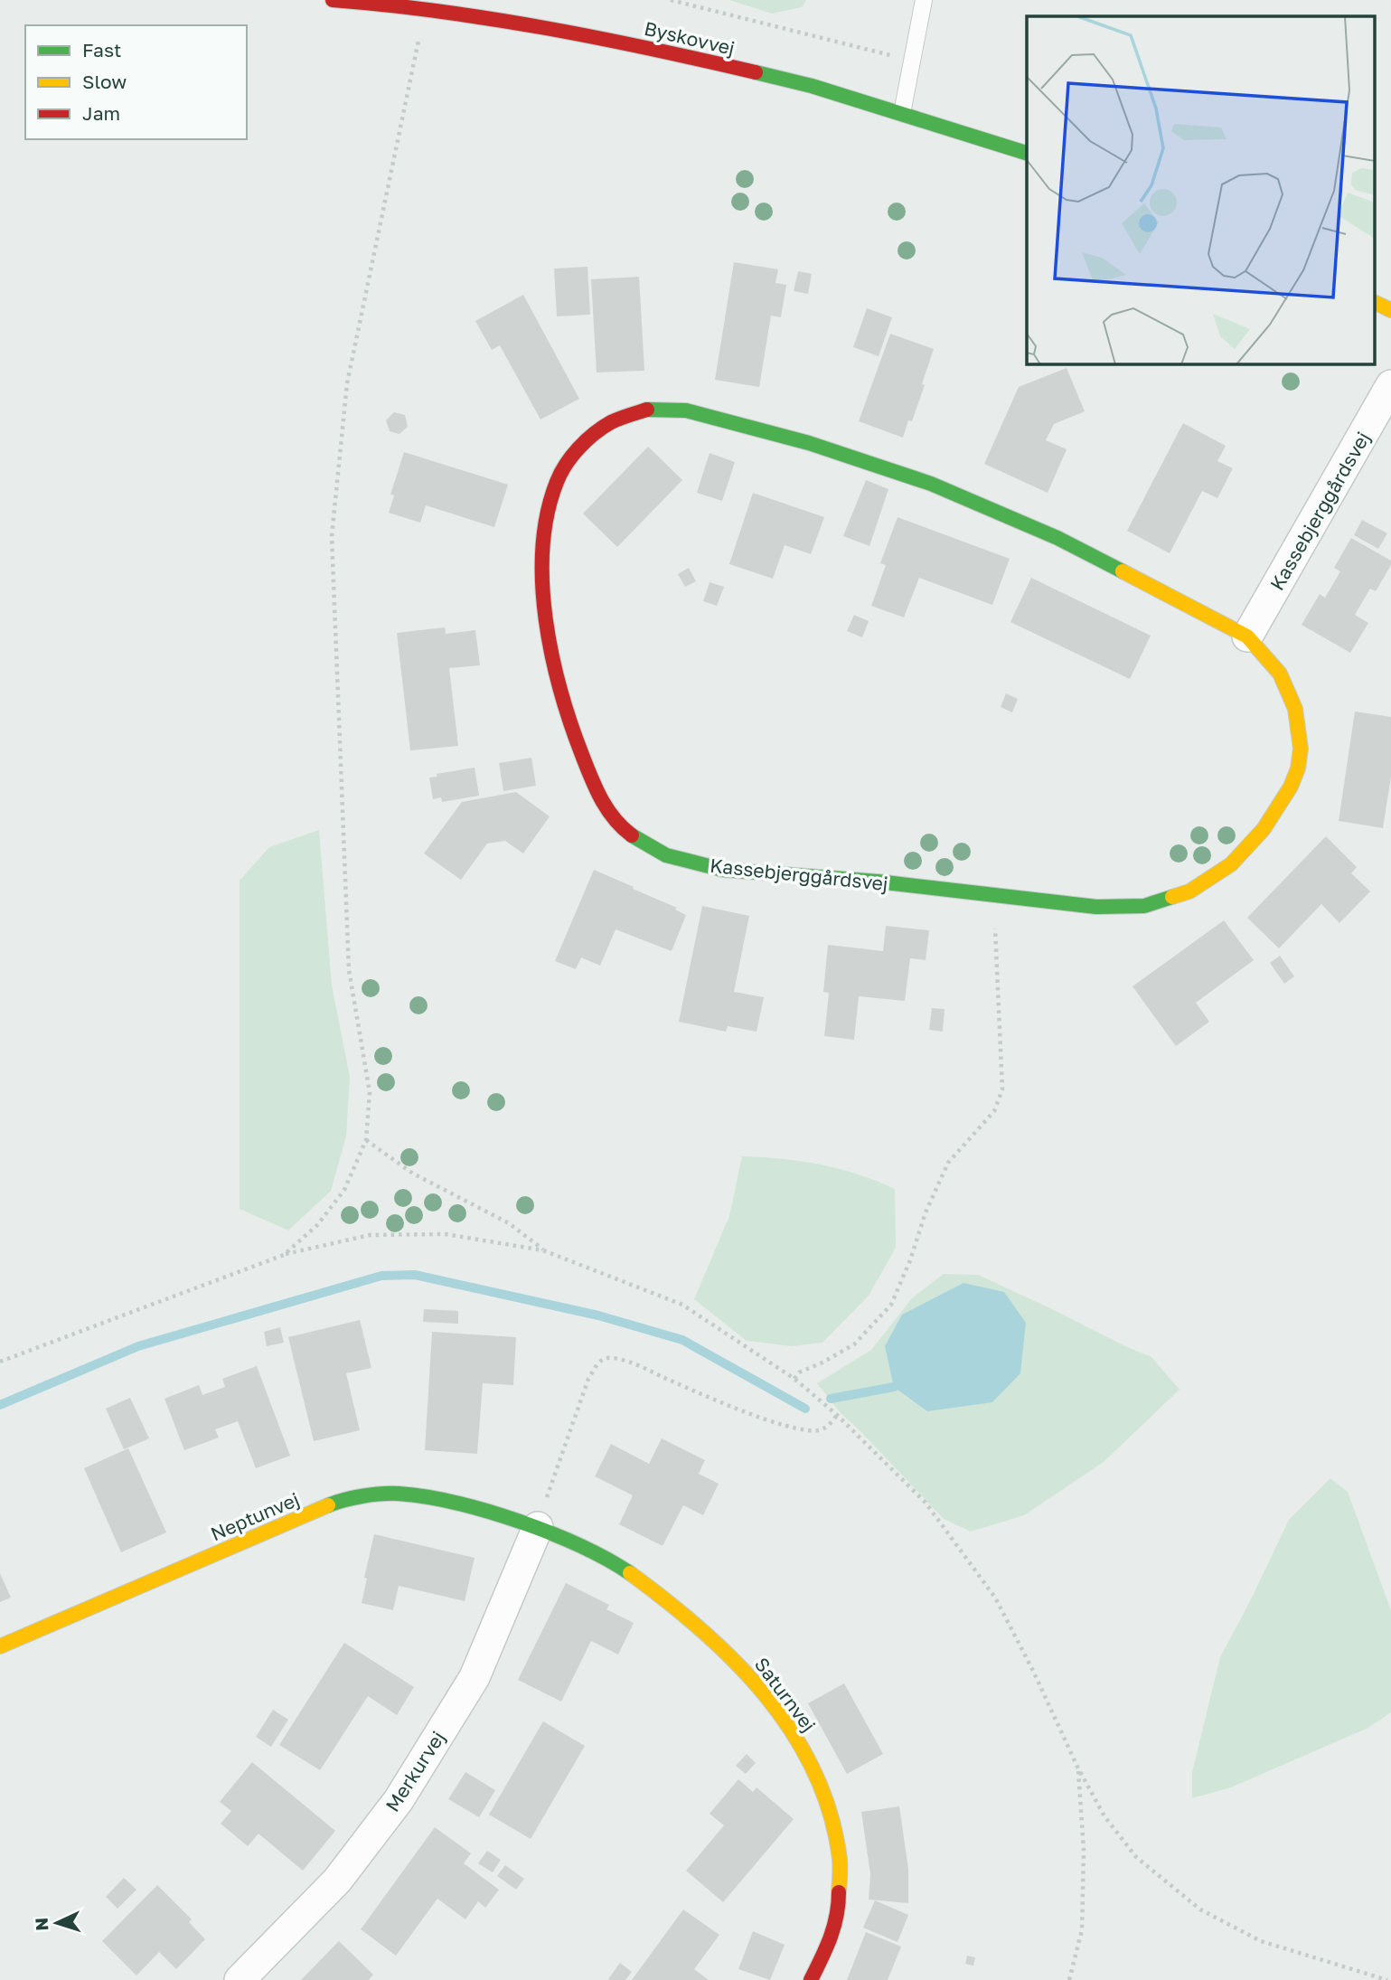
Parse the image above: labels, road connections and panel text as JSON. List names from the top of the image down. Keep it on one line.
{"streets":{"street":["Byskovvej","Kassebjerggårdsvej","Neptunvej","Saturnvej","Merkurvej"]},"crossings":[["Neptunvej","Saturnvej"],["Neptunvej","Merkurvej"],["Saturnvej","Merkurvej"]],"legend":["Fast","Slow","Jam"],"north":"left"}
